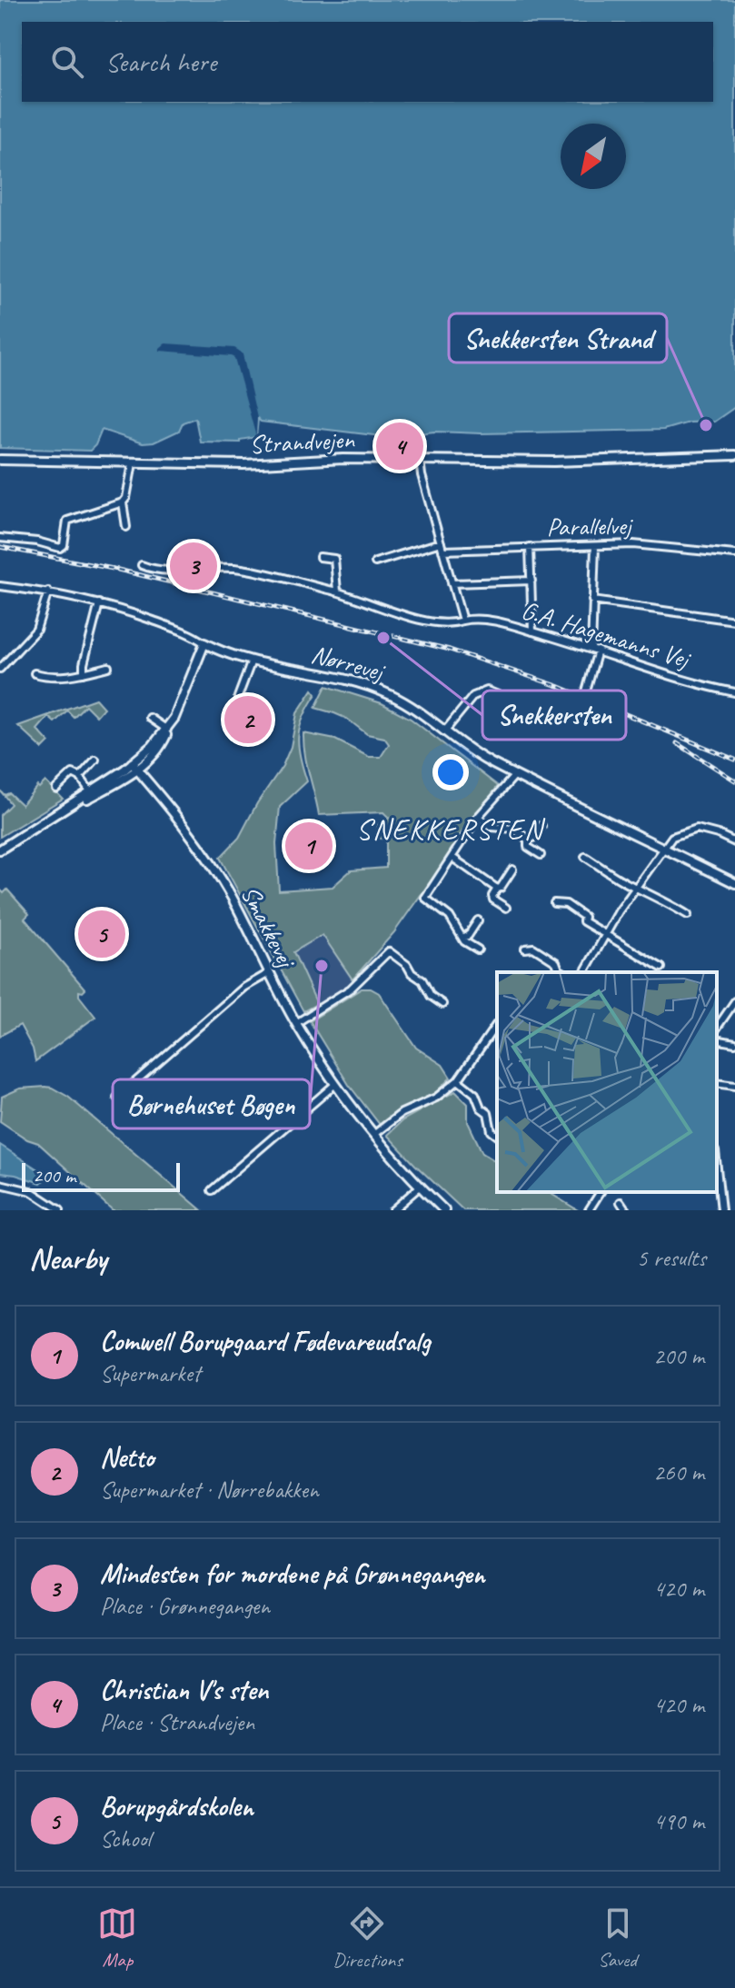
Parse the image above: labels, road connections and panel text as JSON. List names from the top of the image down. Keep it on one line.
{"streets":{"main road":["Strandvejen","Nørrevej","Smakkevej"],"street":["Parallelvej","G.A. Hagemanns Vej"]},"districts":["SNEKKERSTEN"],"places":["Snekkersten Strand","Snekkersten","Børnehuset Bøgen"],"scale_bar":"200 m","north":"bottom left","page":{"search":"Search here","pins":["4","3","2","1","5"],"scale":"200 m","heading":["Nearby","5 results"],"list":[{"mark":"1","name":"Comwell Borupgaard Fødevareudsalg","note":"Supermarket","value":"200 m"},{"mark":"2","name":"Netto","note":"Supermarket · Nørrebakken","value":"260 m"},{"mark":"3","name":"Mindesten for mordene på Grønnegangen","note":"Place · Grønnegangen","value":"420 m"},{"mark":"4","name":"Christian V's sten","note":"Place · Strandvejen","value":"420 m"},{"mark":"5","name":"Borupgårdskolen","note":"School","value":"490 m"}],"nav":["Map","Directions","Saved"]}}
